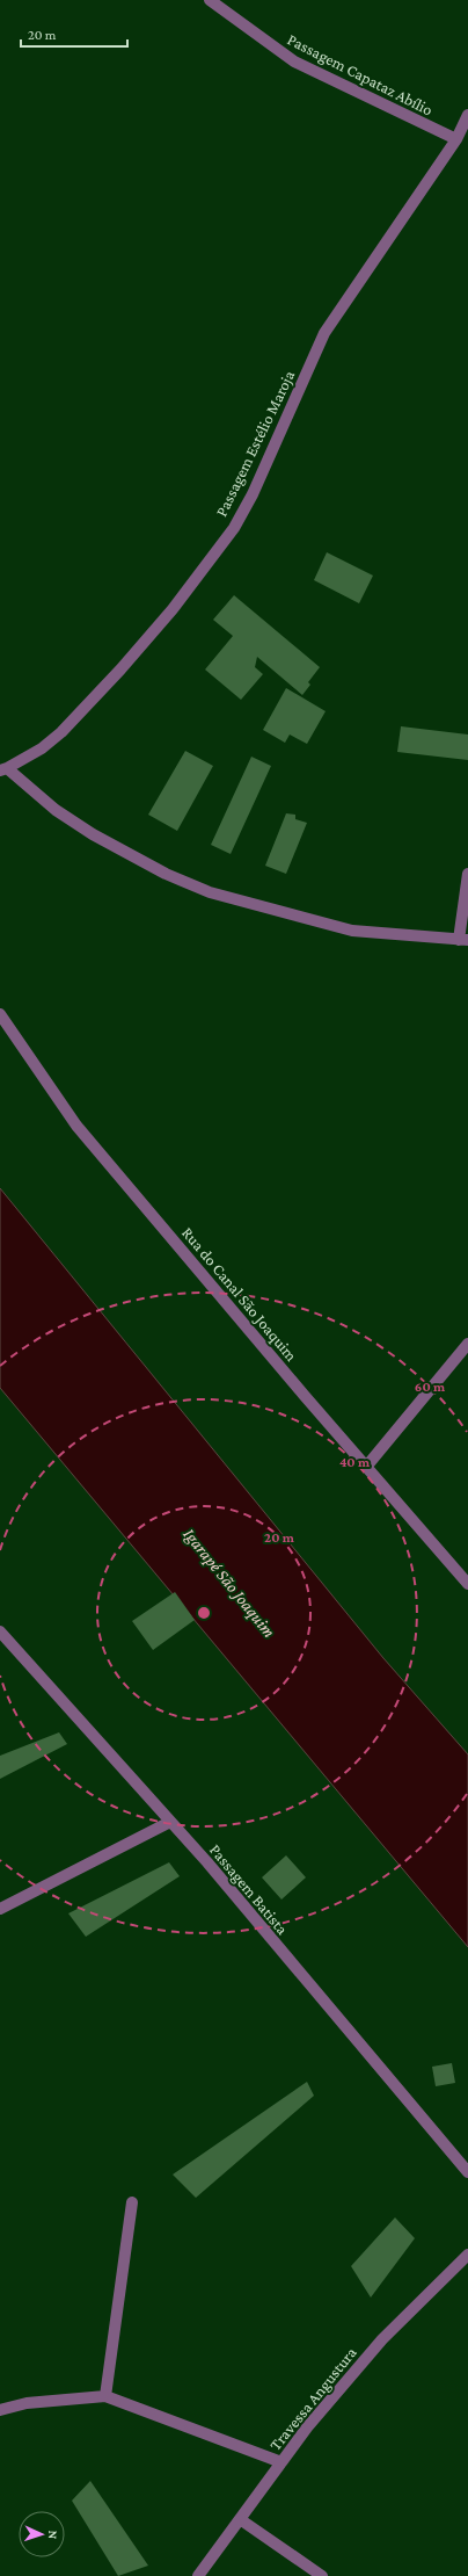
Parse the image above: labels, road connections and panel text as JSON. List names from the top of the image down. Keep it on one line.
{"streets":{"street":["Passagem Capataz Abílio","Passagem Estélio Maroja","Rua do Canal São Joaquim","Passagem Batista","Travessa Angustura"]},"crossings":[["Passagem Capataz Abílio","Passagem Estélio Maroja"]],"water":["Igarapé São Joaquim"],"scale_bar":"20 m","north":"right","rings":["60 m","40 m","20 m"]}
